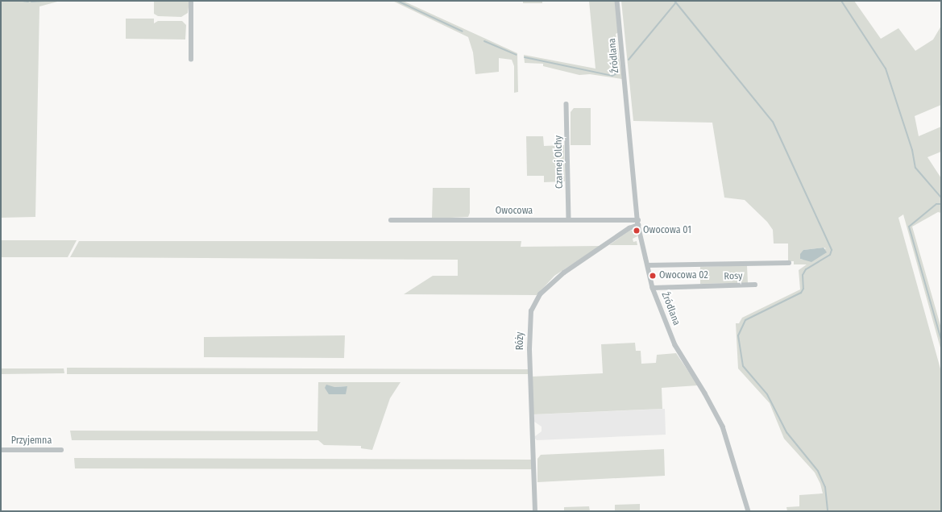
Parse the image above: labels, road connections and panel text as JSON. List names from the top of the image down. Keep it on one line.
{"streets":{"street":["Źródlana","Czarnej Olchy","Owocowa","Rosy","Róży","Przyjemna"]},"crossings":[["Źródlana","Owocowa"],["Źródlana","Rosy"],["Źródlana","Róży"],["Czarnej Olchy","Owocowa"],["Owocowa","Róży"]],"places":["Owocowa 01","Owocowa 02"]}
